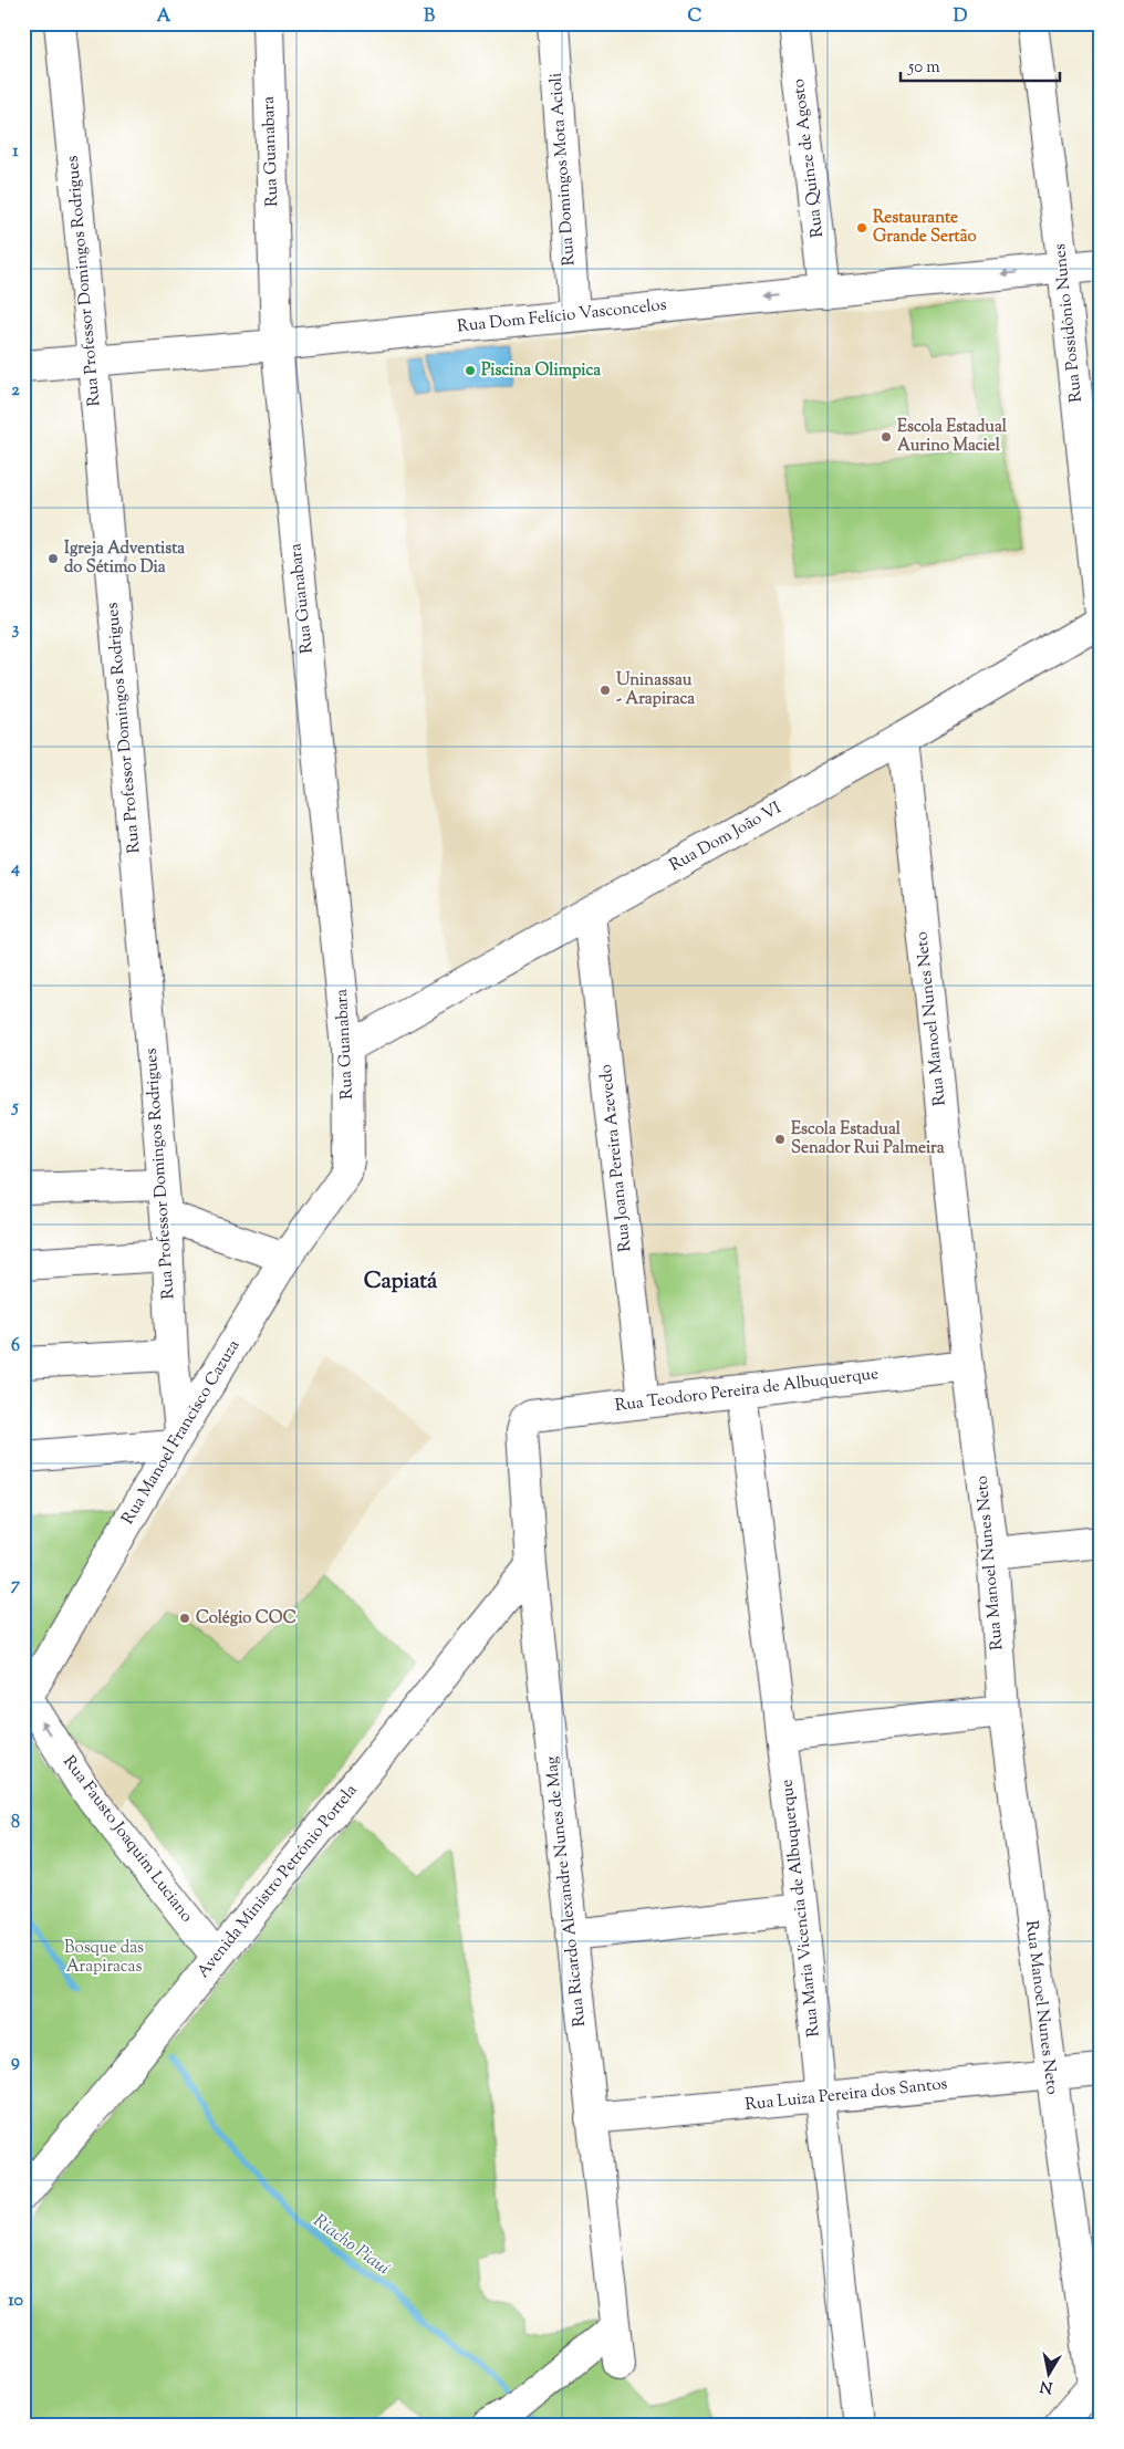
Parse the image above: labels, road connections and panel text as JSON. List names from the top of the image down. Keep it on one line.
{"streets":{"street":["Rua Guanabara","Rua Quinze de Agosto","Rua Domingos Mota Acioli","Rua Professor Domingos Rodrigues","Rua Dom Felício Vasconcelos","Rua Possidônio Nunes","Rua Dom João VI","Rua Manoel Nunes Neto","Rua Joana Pereira Azevedo","Rua Teodoro Pereira de Albuquerque","Rua Manoel Francisco Cazuza","Rua Fausto Joaquim Luciano","Avenida Ministro Petrônio Portela","Rua Ricardo Alexandre Nunes de Mag","Rua Maria Vicencia de Albuquerque","Rua Luiza Pereira dos Santos"]},"crossings":[["Rua Guanabara","Rua Dom Felício Vasconcelos"],["Rua Guanabara","Rua Dom João VI"],["Rua Guanabara","Rua Manoel Francisco Cazuza"],["Rua Quinze de Agosto","Rua Dom Felício Vasconcelos"],["Rua Domingos Mota Acioli","Rua Dom Felício Vasconcelos"],["Rua Professor Domingos Rodrigues","Rua Dom Felício Vasconcelos"],["Rua Professor Domingos Rodrigues","Rua Manoel Francisco Cazuza"],["Rua Dom Felício Vasconcelos","Rua Possidônio Nunes"],["Rua Possidônio Nunes","Rua Dom João VI"],["Rua Dom João VI","Rua Manoel Nunes Neto"],["Rua Dom João VI","Rua Joana Pereira Azevedo"],["Rua Manoel Nunes Neto","Rua Teodoro Pereira de Albuquerque"],["Rua Manoel Nunes Neto","Rua Luiza Pereira dos Santos"],["Rua Joana Pereira Azevedo","Rua Teodoro Pereira de Albuquerque"],["Rua Teodoro Pereira de Albuquerque","Rua Ricardo Alexandre Nunes de Mag"],["Rua Teodoro Pereira de Albuquerque","Rua Maria Vicencia de Albuquerque"],["Rua Manoel Francisco Cazuza","Rua Fausto Joaquim Luciano"],["Rua Fausto Joaquim Luciano","Avenida Ministro Petrônio Portela"],["Avenida Ministro Petrônio Portela","Rua Ricardo Alexandre Nunes de Mag"],["Rua Ricardo Alexandre Nunes de Mag","Rua Luiza Pereira dos Santos"],["Rua Maria Vicencia de Albuquerque","Rua Luiza Pereira dos Santos"]],"one_way":["Rua Dom Felício Vasconcelos","Rua Fausto Joaquim Luciano"],"districts":["Capiatá"],"water":["Riacho Piauí"],"parks":["Bosque das Arapiracas"],"places":["Restaurante Grande Sertão","Piscina Olimpica","Escola Estadual Aurino Maciel","Igreja Adventista do Sétimo Dia","Uninassau - Arapiraca","Escola Estadual Senador Rui Palmeira","Colégio COC"],"scale_bar":"50 m","north":"bottom","grid":{"columns":["A","B","C","D"],"rows":["1","2","3","4","5","6","7","8","9","10"]}}
